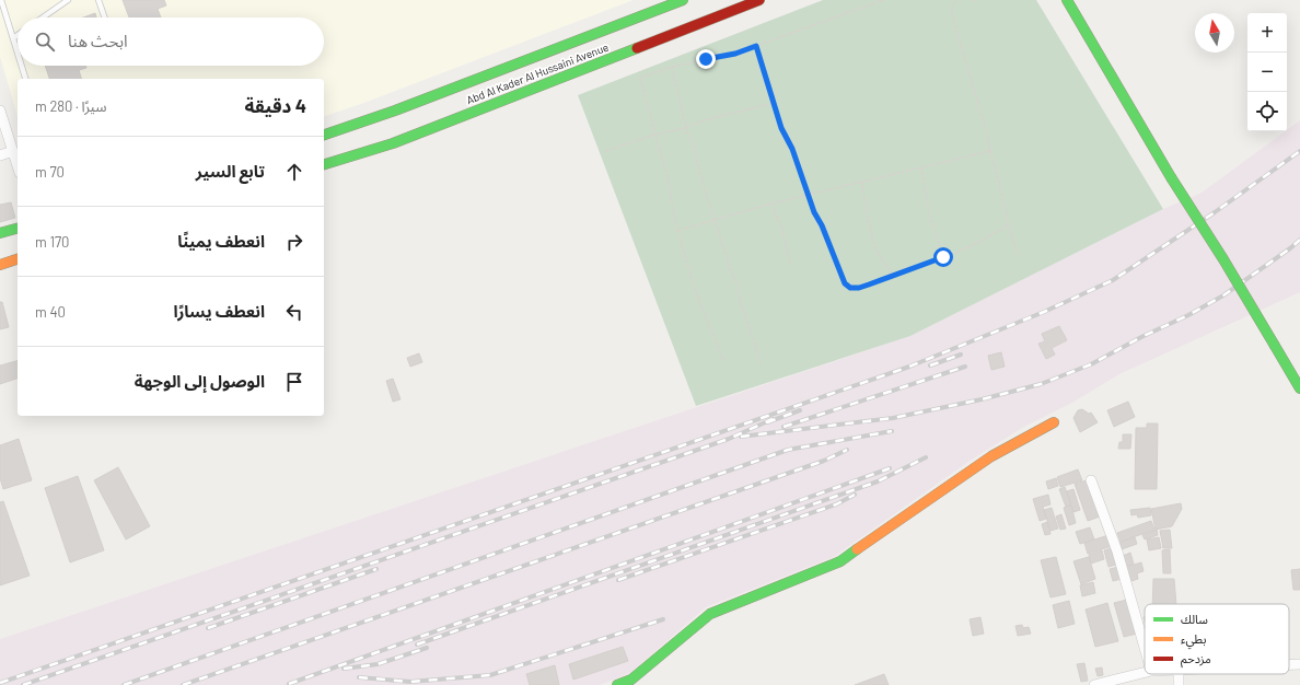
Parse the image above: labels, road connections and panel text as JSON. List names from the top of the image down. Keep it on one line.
{"streets":{"street":["Abd Al Kader Al Hussaini Avenue"]},"legend":["سالك","بطيء","مزدحم"],"north":"top","page":{"map_buttons":["+","−"],"search":"ابحث هنا","heading":["4 دقيقة","سيرًا · 280 m"],"list":[["تابع السير","70 m"],["انعطف يمينًا","170 m"],["انعطف يسارًا","40 m"],"الوصول إلى الوجهة"]}}
